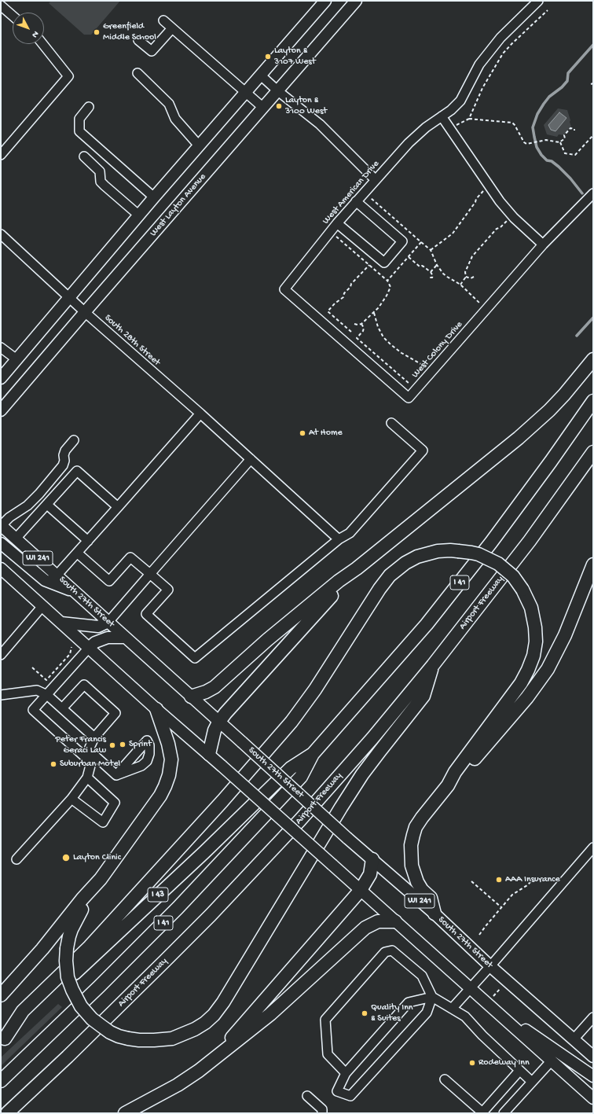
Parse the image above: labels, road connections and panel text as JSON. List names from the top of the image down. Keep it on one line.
{"streets":{"highway":["I 41","Airport Freeway","I 43"],"main road":["West Layton Avenue","WI 241","South 27th Street"],"street":["West American Drive","South 28th Street","West Colony Drive"]},"crossings":[["West American Drive","West Colony Drive"],["West Layton Avenue","South 28th Street"],["I 41","I 43"]],"places":["Greenfield Middle School","Layton & 3107 West","Layton & 3100 West","At Home","Sprint","Peter Francis Geraci Law","Suburban Motel","Layton Clinic","AAA Insurance","Quality Inn & Suites","Rodeway Inn"],"north":"bottom right"}
